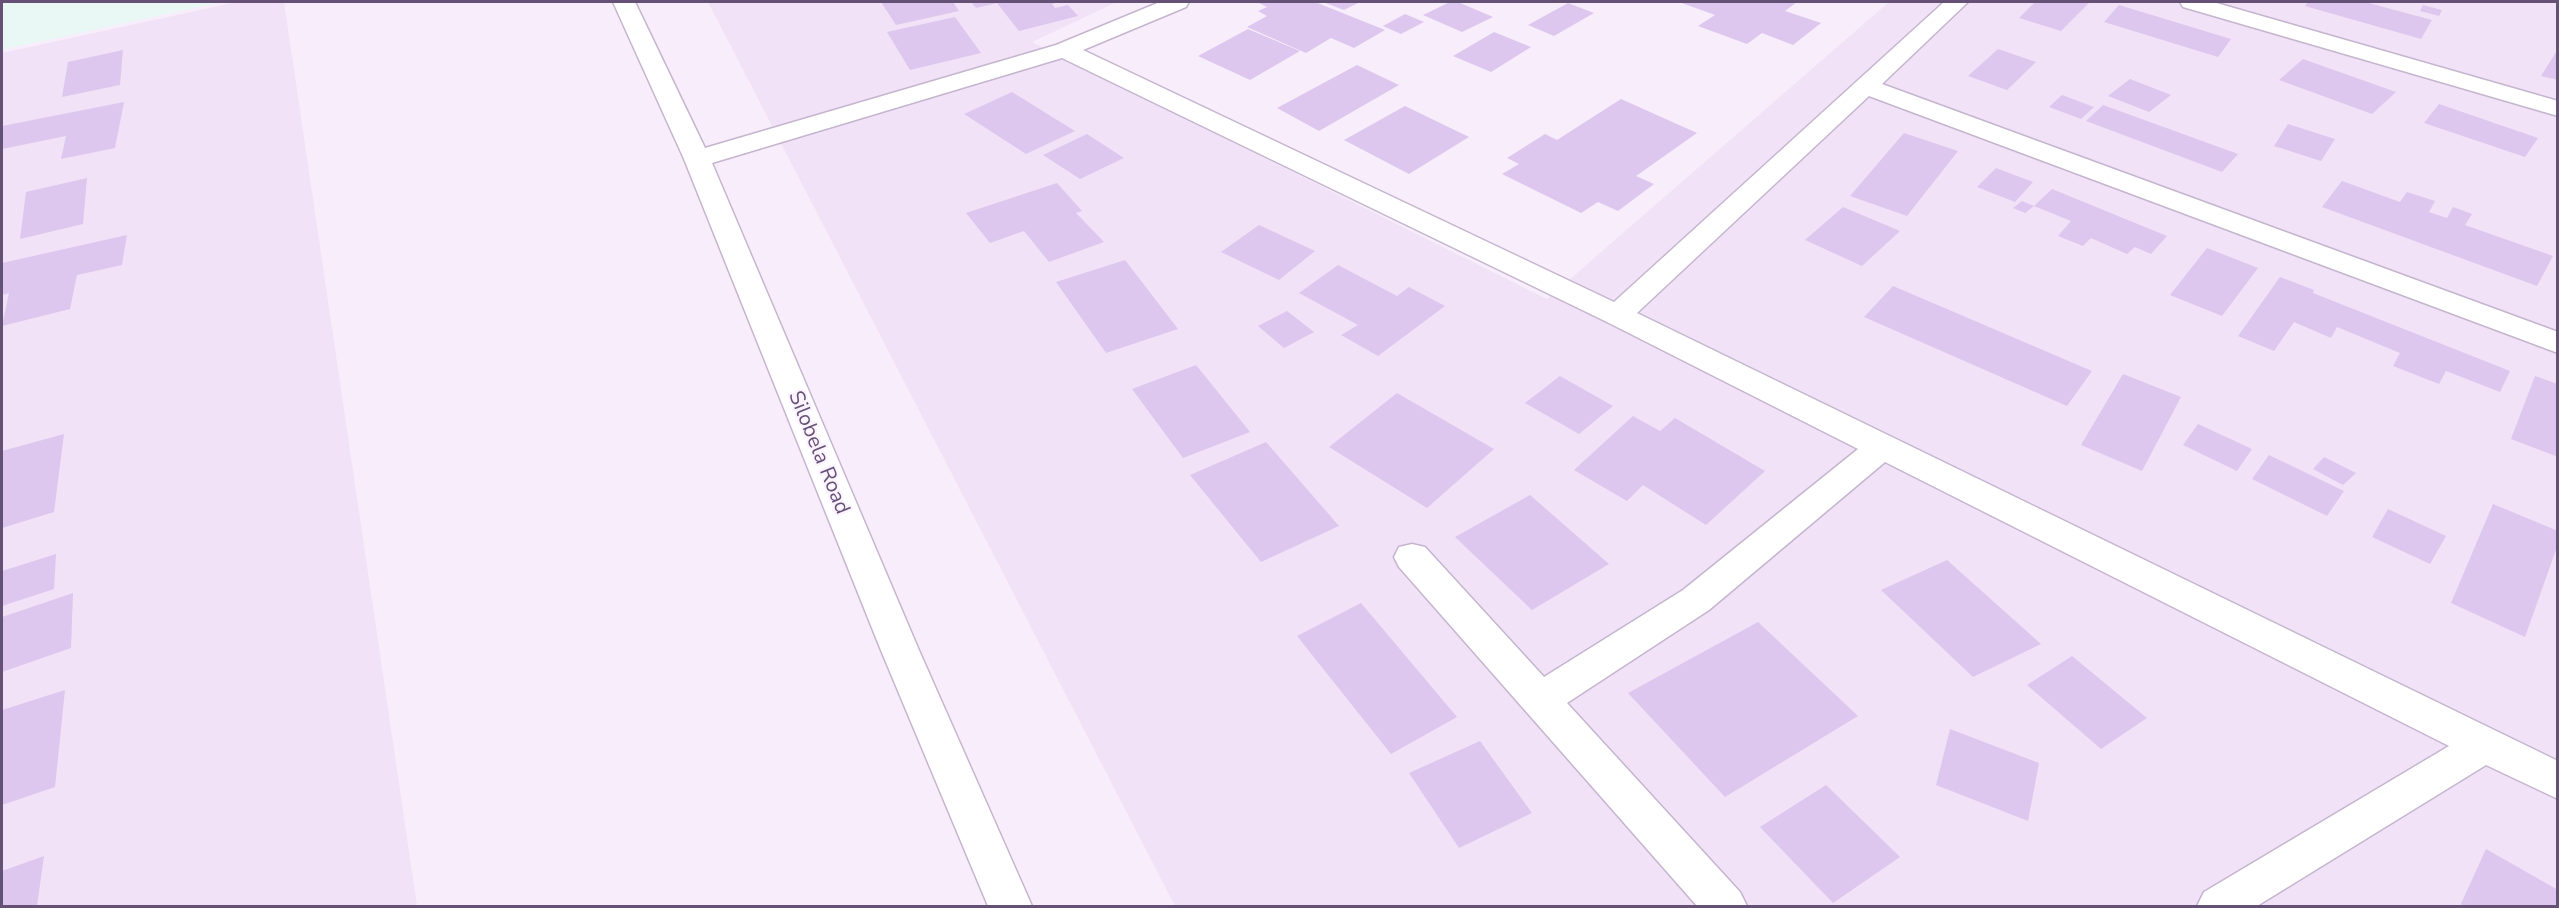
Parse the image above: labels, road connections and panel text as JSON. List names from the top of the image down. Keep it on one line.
{"streets":{"street":["Silobela Road"]}}
